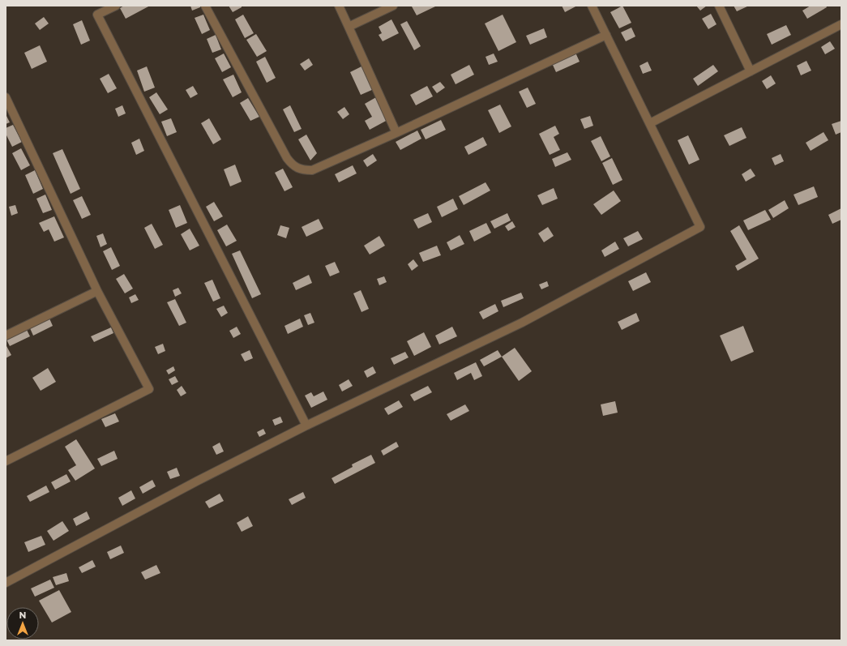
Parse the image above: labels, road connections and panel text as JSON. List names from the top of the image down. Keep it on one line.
{"north":"top"}
